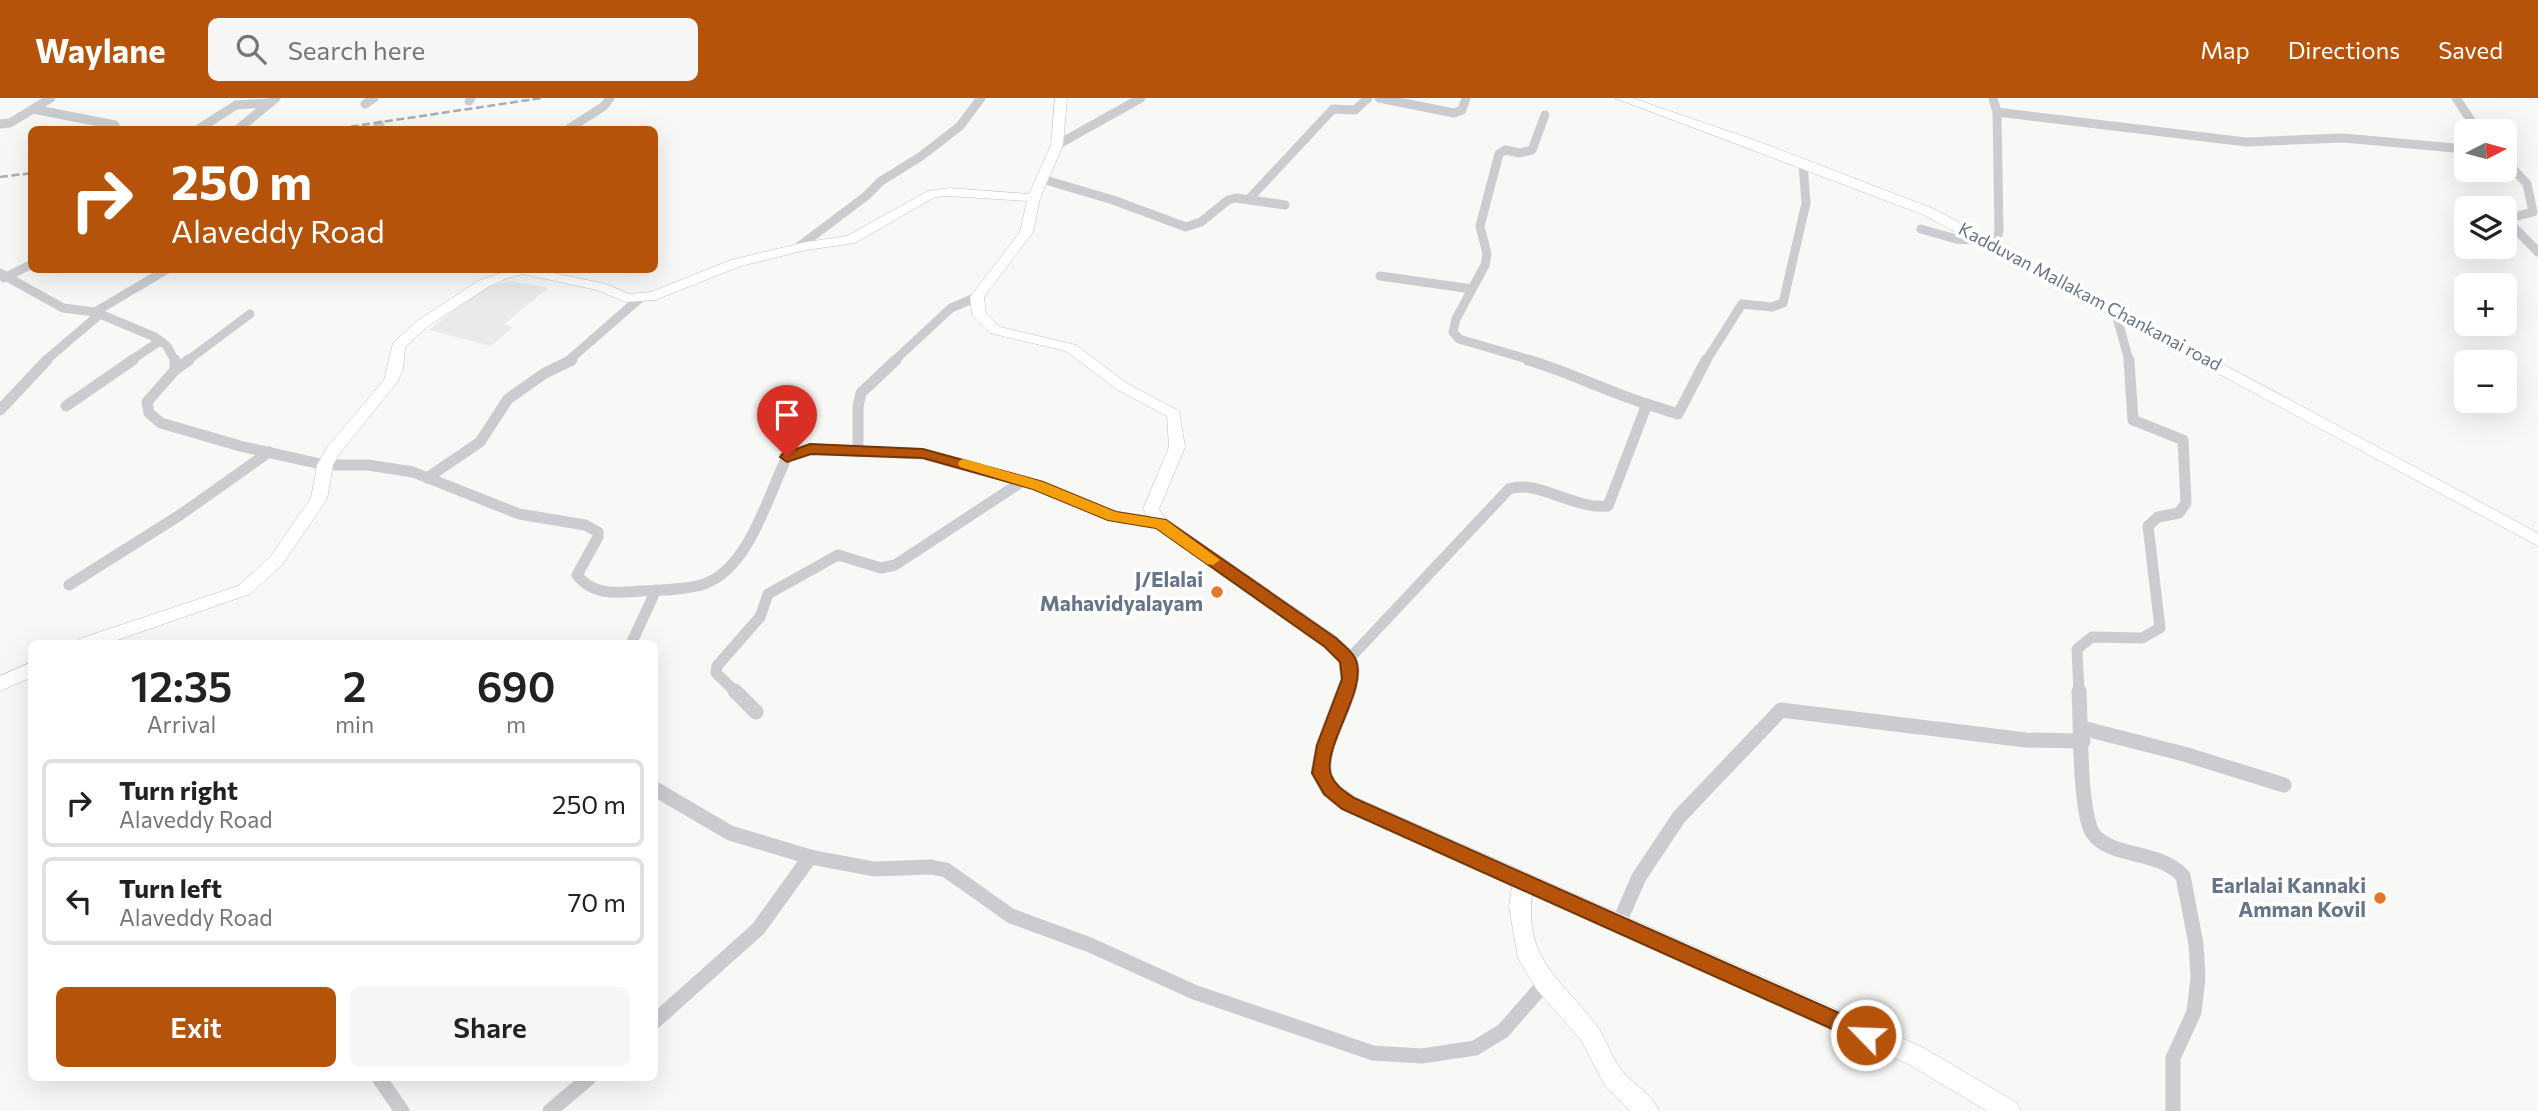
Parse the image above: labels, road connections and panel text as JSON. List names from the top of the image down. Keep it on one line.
{"streets":{"street":["Kadduvan Mallakam Chankanai road"]},"places":["J/Elalai Mahavidyalayam","Earlalai Kannaki Amman Kovil"],"north":"right","page":{"header":"Waylane","search":"Search here","nav":["Map","Directions","Saved"],"map_buttons":["+","−"],"turn":["250 m","Alaveddy Road"],"eta":["12:35","Arrival","2","min","690","m"],"list":[{"name":"Turn right","note":"Alaveddy Road","value":"250 m"},{"name":"Turn left","note":"Alaveddy Road","value":"70 m"}],"buttons":["Exit","Share"]}}
